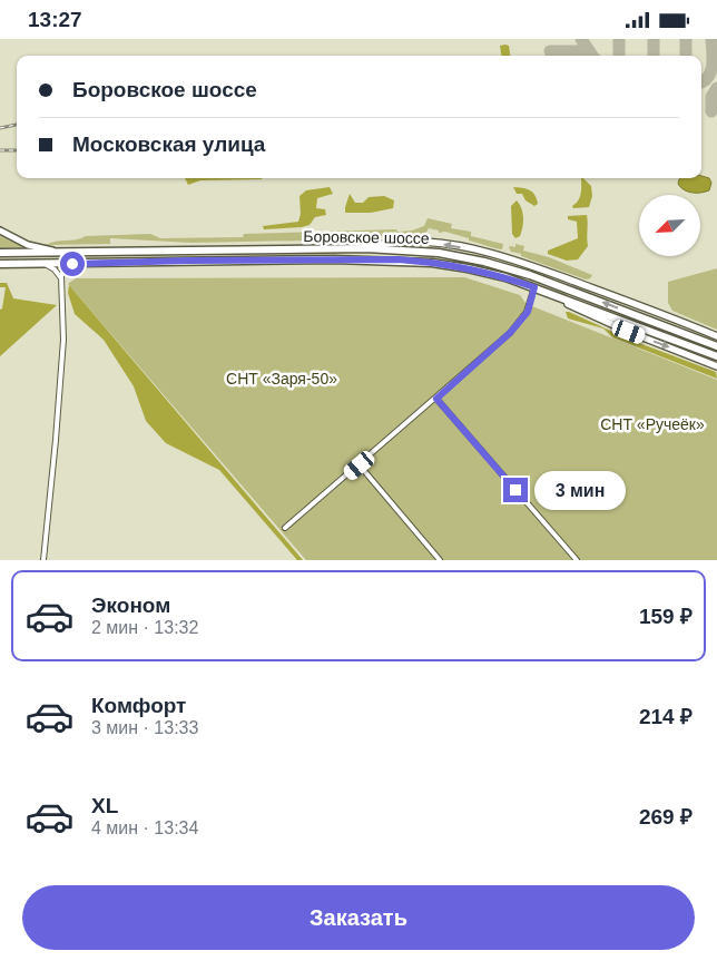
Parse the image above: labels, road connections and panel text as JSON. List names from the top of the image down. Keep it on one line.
{"streets":{"main road":["Боровское шоссе"]},"parks":["СНТ «Заря-50»","СНТ «Ручеёк»"],"north":"bottom left","page":{"status":"13:27","banner":["Боровское шоссе","Московская улица"],"bubble":"3 мин","list":[{"name":"Эконом","note":"2 мин · 13:32","value":"159 ₽"},{"name":"Комфорт","note":"3 мин · 13:33","value":"214 ₽"},{"name":"XL","note":"4 мин · 13:34","value":"269 ₽"}],"buttons":"Заказать"}}
